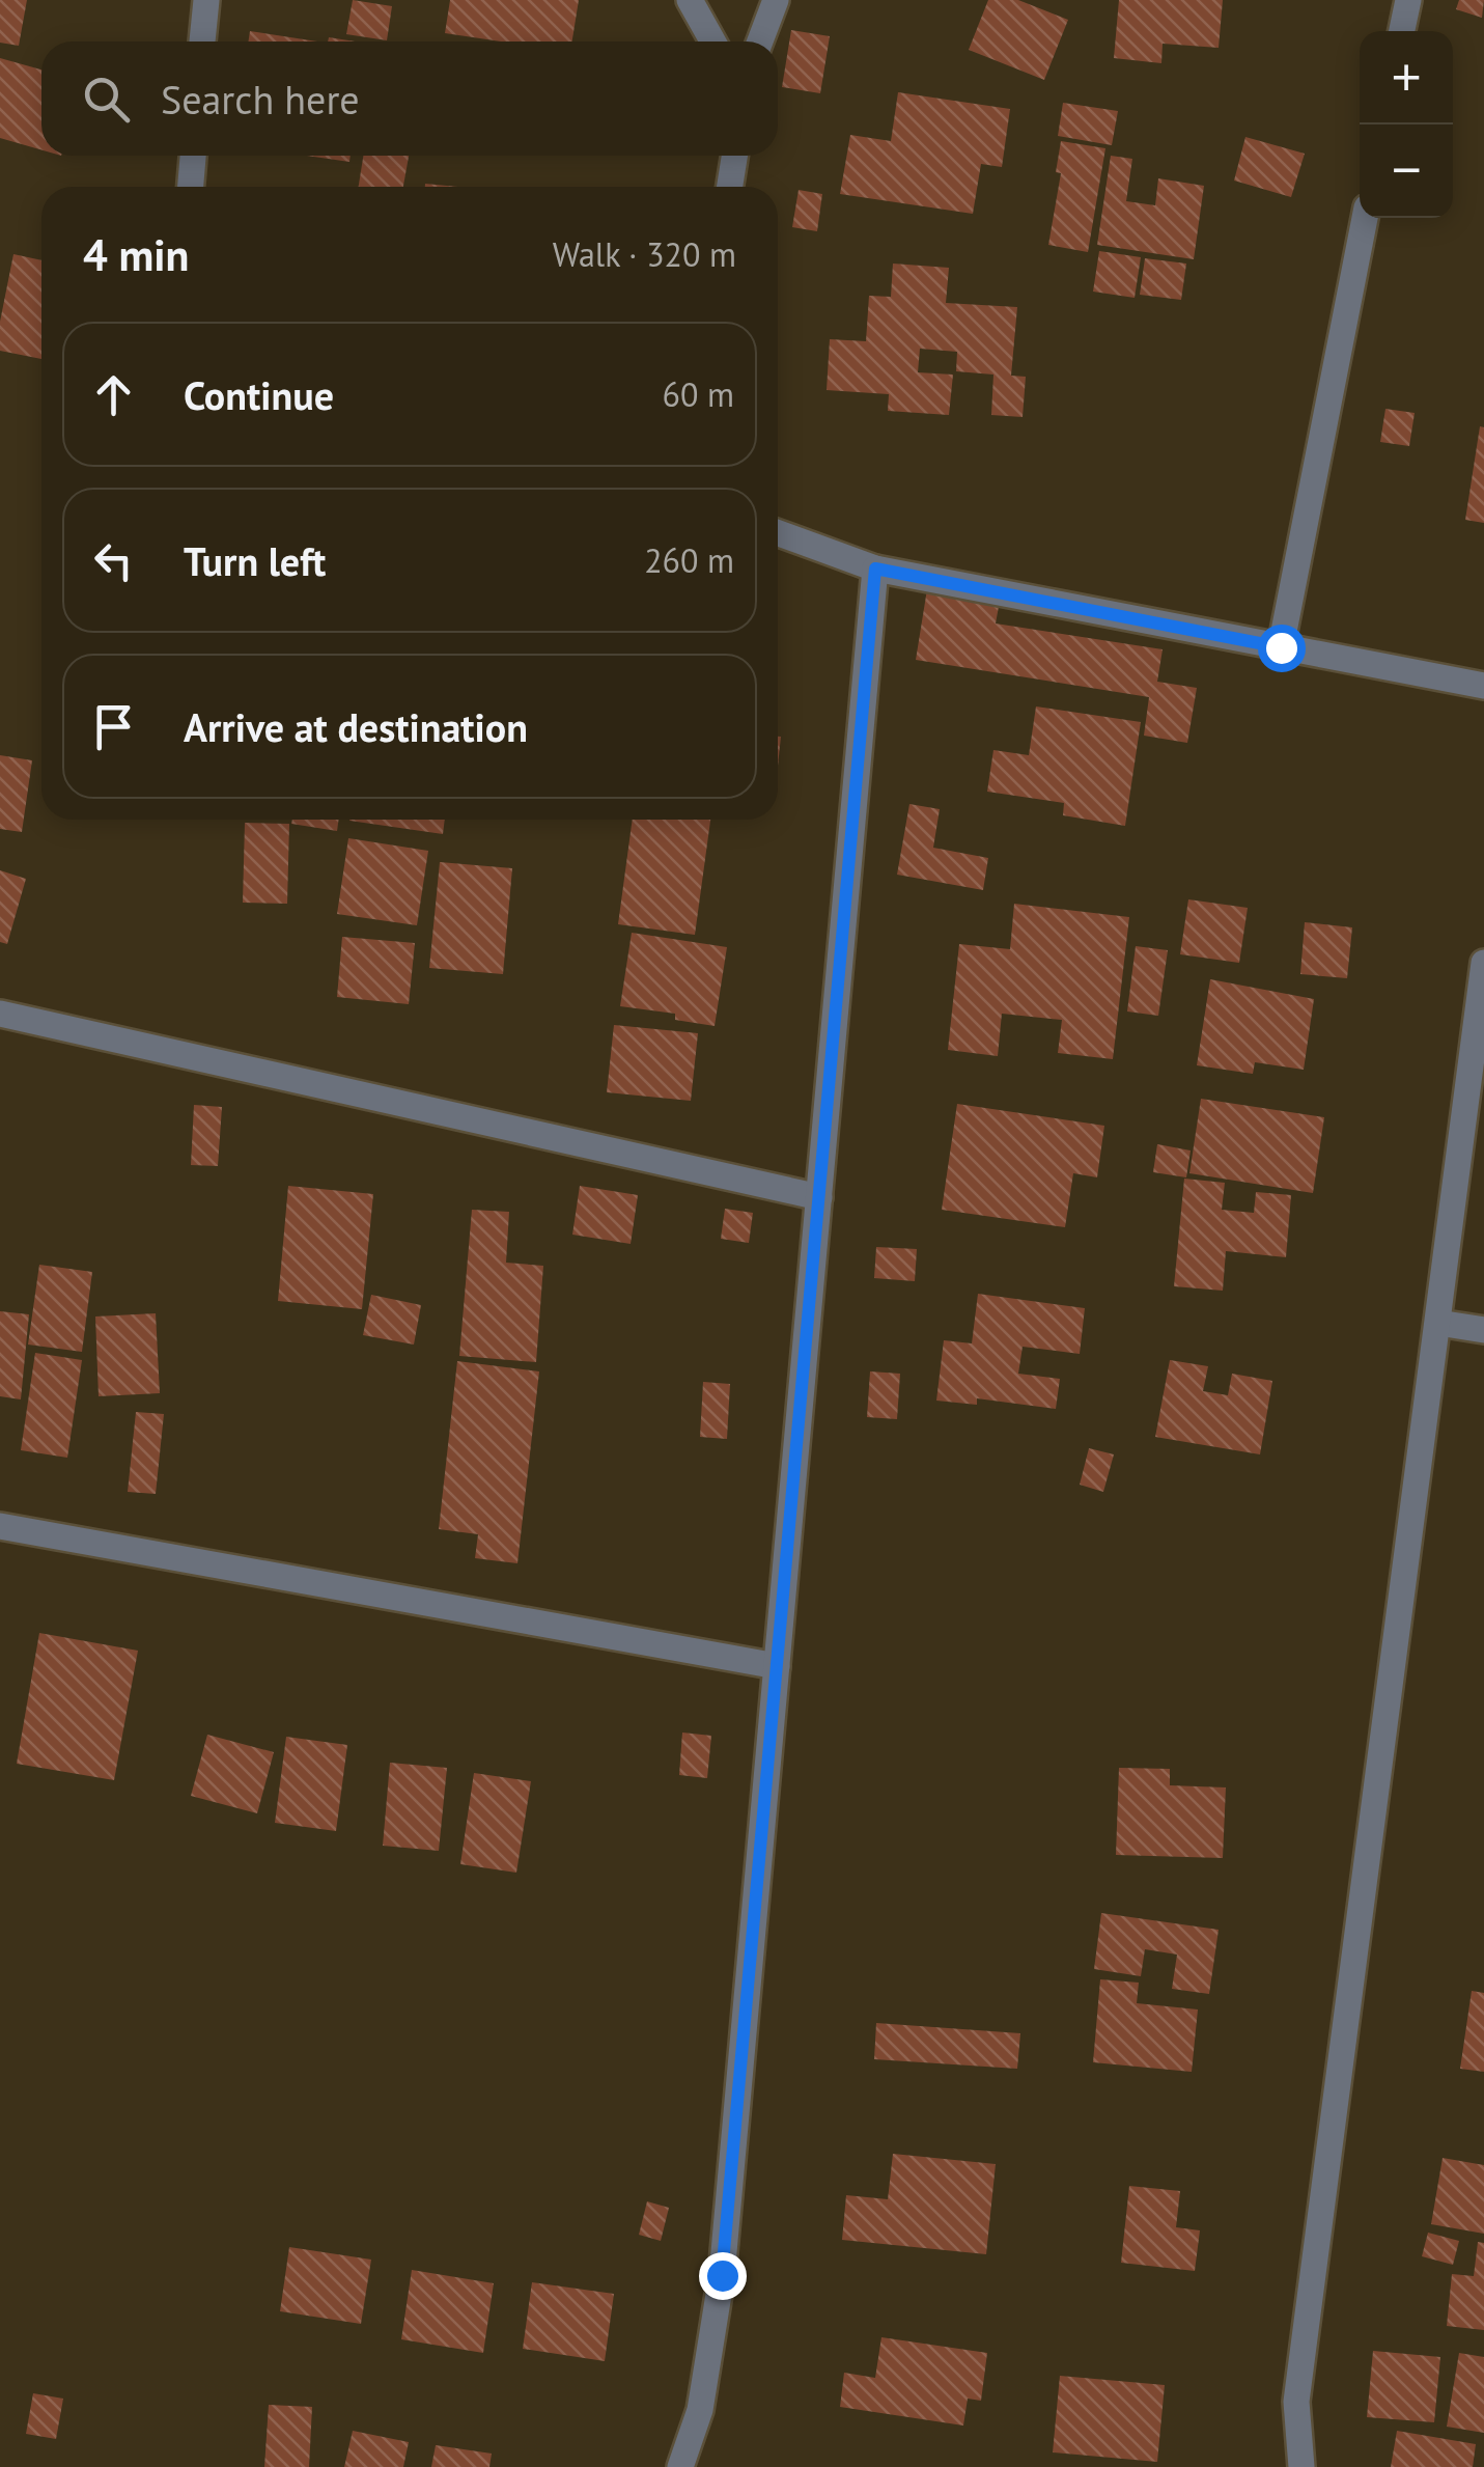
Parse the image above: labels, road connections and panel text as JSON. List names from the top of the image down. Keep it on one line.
{"page":{"map_buttons":["+","−"],"search":"Search here","heading":["4 min","Walk · 320 m"],"list":[["Continue","60 m"],["Turn left","260 m"],"Arrive at destination"]}}
